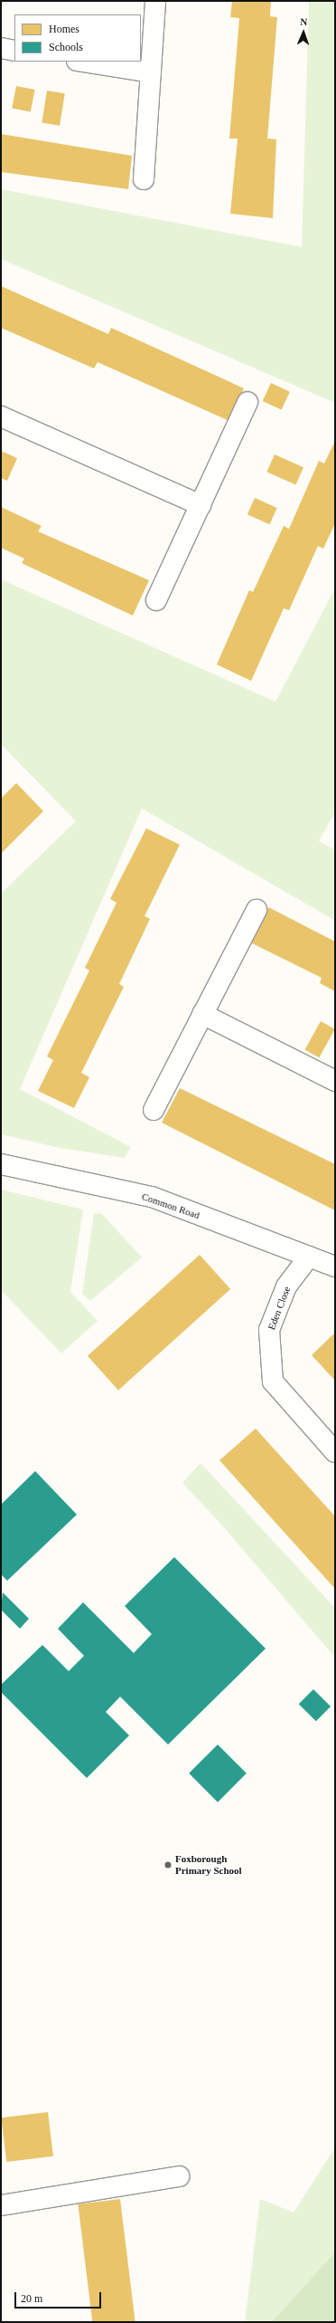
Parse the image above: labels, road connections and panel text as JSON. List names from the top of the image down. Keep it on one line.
{"streets":{"street":["Common Road","Eden Close"]},"crossings":[["Common Road","Eden Close"]],"places":["Foxborough Primary School"],"legend":["Homes","Schools"],"scale_bar":"20 m","north":"top"}
